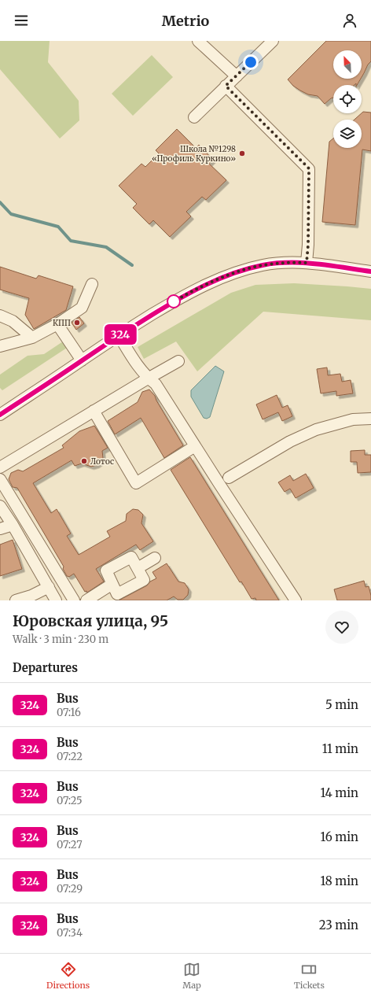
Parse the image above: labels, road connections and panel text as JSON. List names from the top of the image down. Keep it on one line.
{"places":["Школа №1298 «Профиль Куркино»","КПП","Лотос"],"lines":["bus line 324"],"north":"top left","page":{"header":"Metrio","on_map":"324","heading":[["Юровская улица, 95","Walk · 3 min · 230 m"],"Departures"],"list":[{"mark":"324","name":"Bus","note":"07:16","value":"5 min"},{"mark":"324","name":"Bus","note":"07:22","value":"11 min"},{"mark":"324","name":"Bus","note":"07:25","value":"14 min"},{"mark":"324","name":"Bus","note":"07:27","value":"16 min"},{"mark":"324","name":"Bus","note":"07:29","value":"18 min"},{"mark":"324","name":"Bus","note":"07:34","value":"23 min"}],"tabs":["Directions","Map","Tickets"]}}
